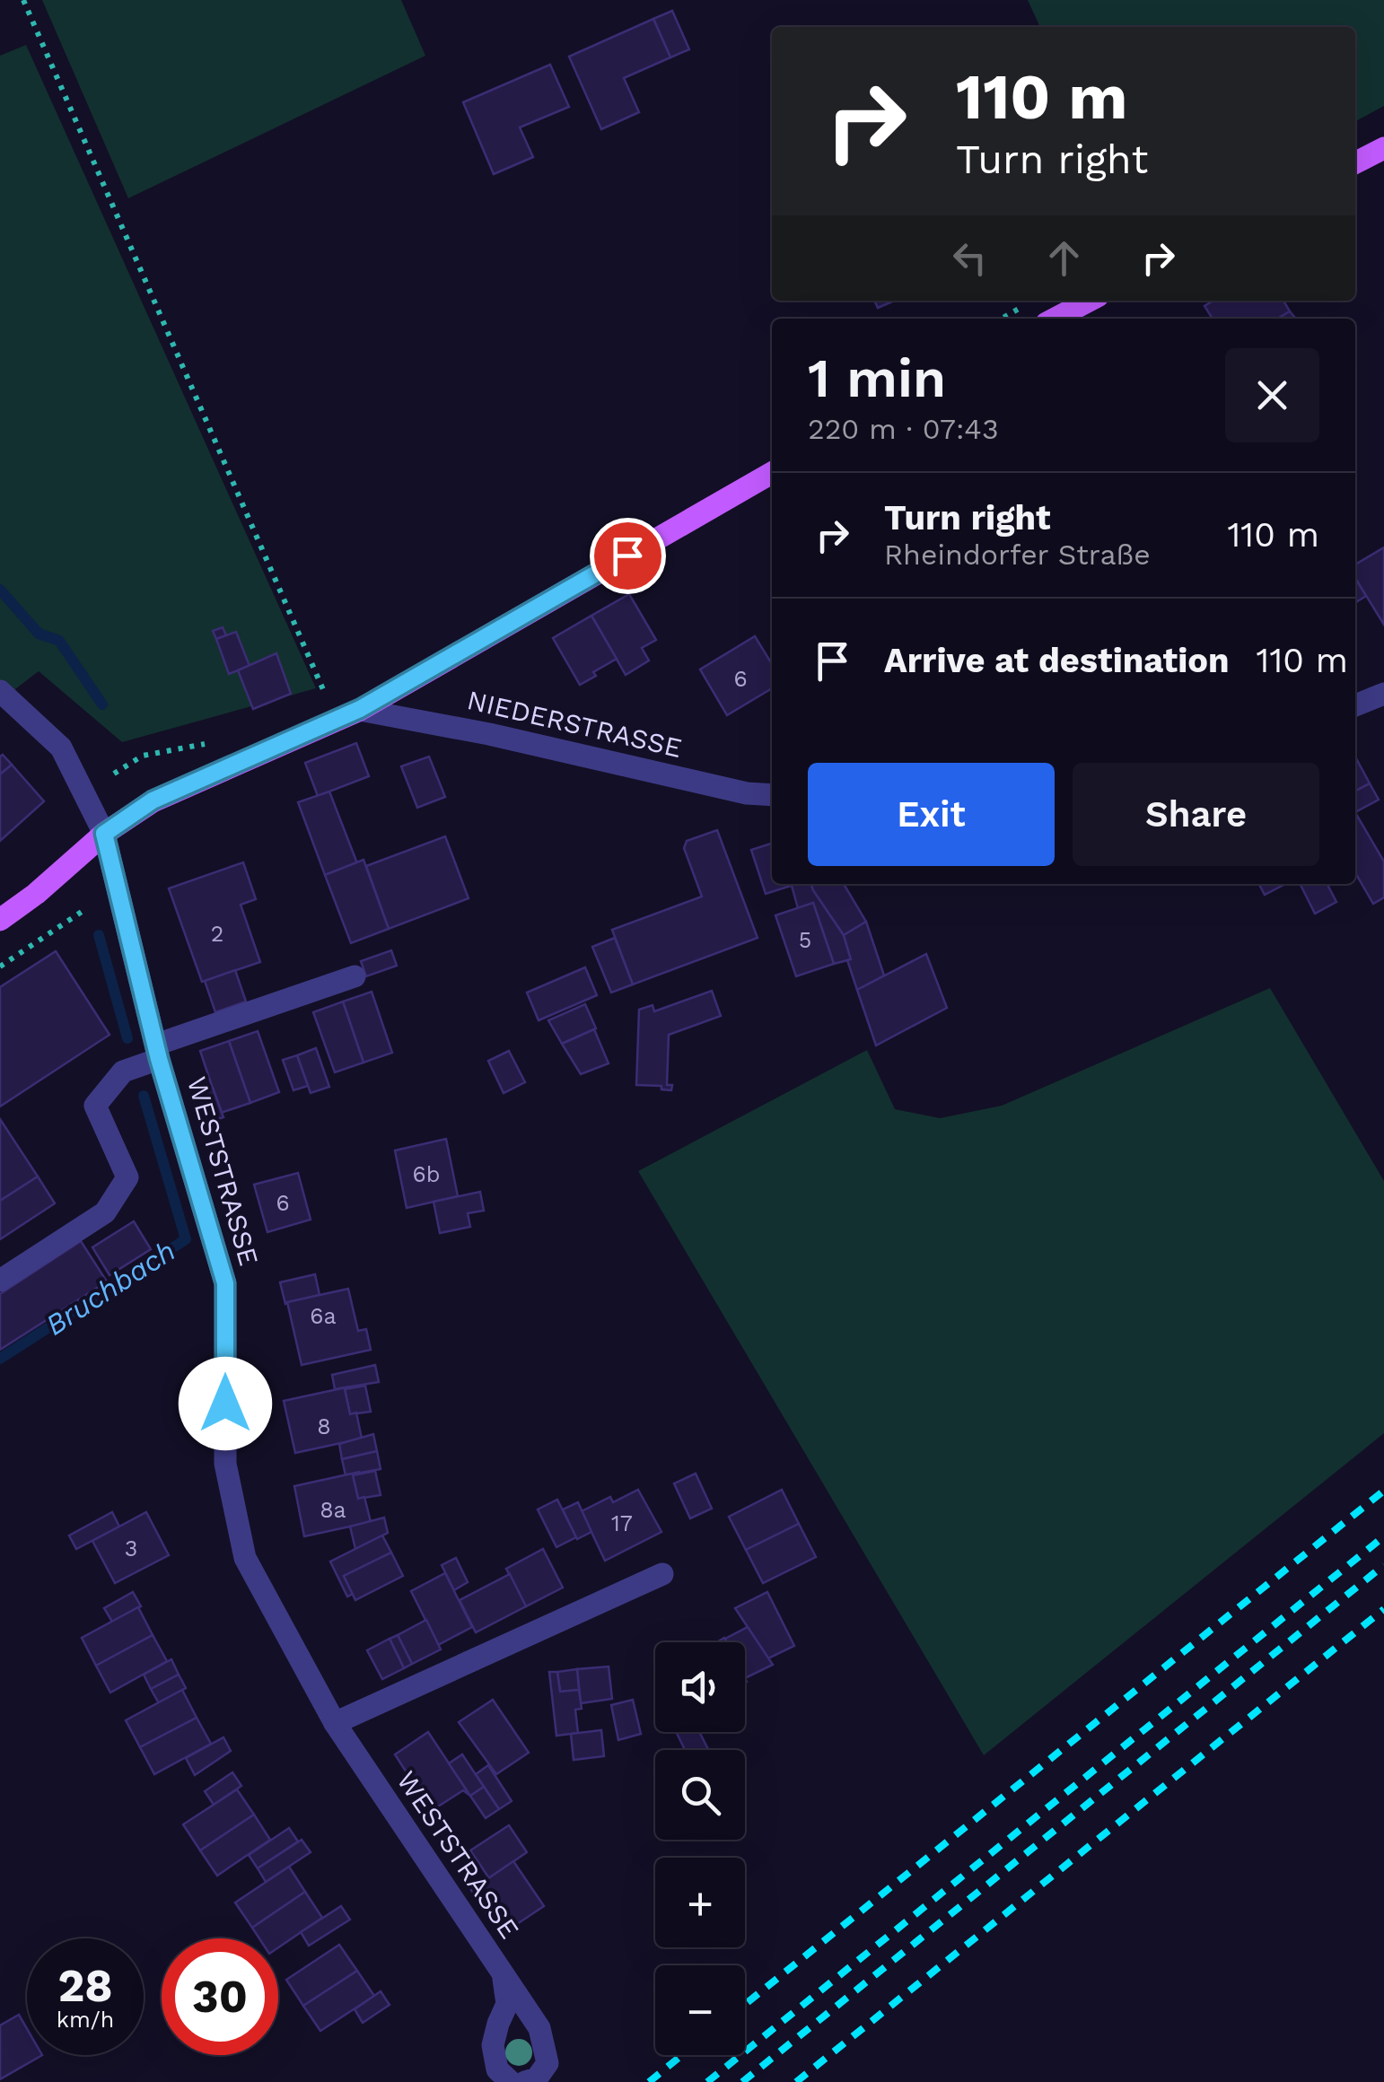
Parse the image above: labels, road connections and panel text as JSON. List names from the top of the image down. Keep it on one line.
{"streets":{"street":["NIEDERSTRASSE","WESTSTRASSE"]},"water":["Bruchbach"],"house_numbers":["6","2","5","6b","6","6a","8","8a","17","3"],"page":{"turn":["110 m","Turn right"],"heading":["1 min","220 m · 07:43"],"list":[{"name":"Turn right","note":"Rheindorfer Straße","value":"110 m"},{"name":"Arrive at destination","value":"110 m"}],"buttons":["Exit","Share"],"map_buttons":["+","−"],"speed":"28 km/h","limit":"30"}}
